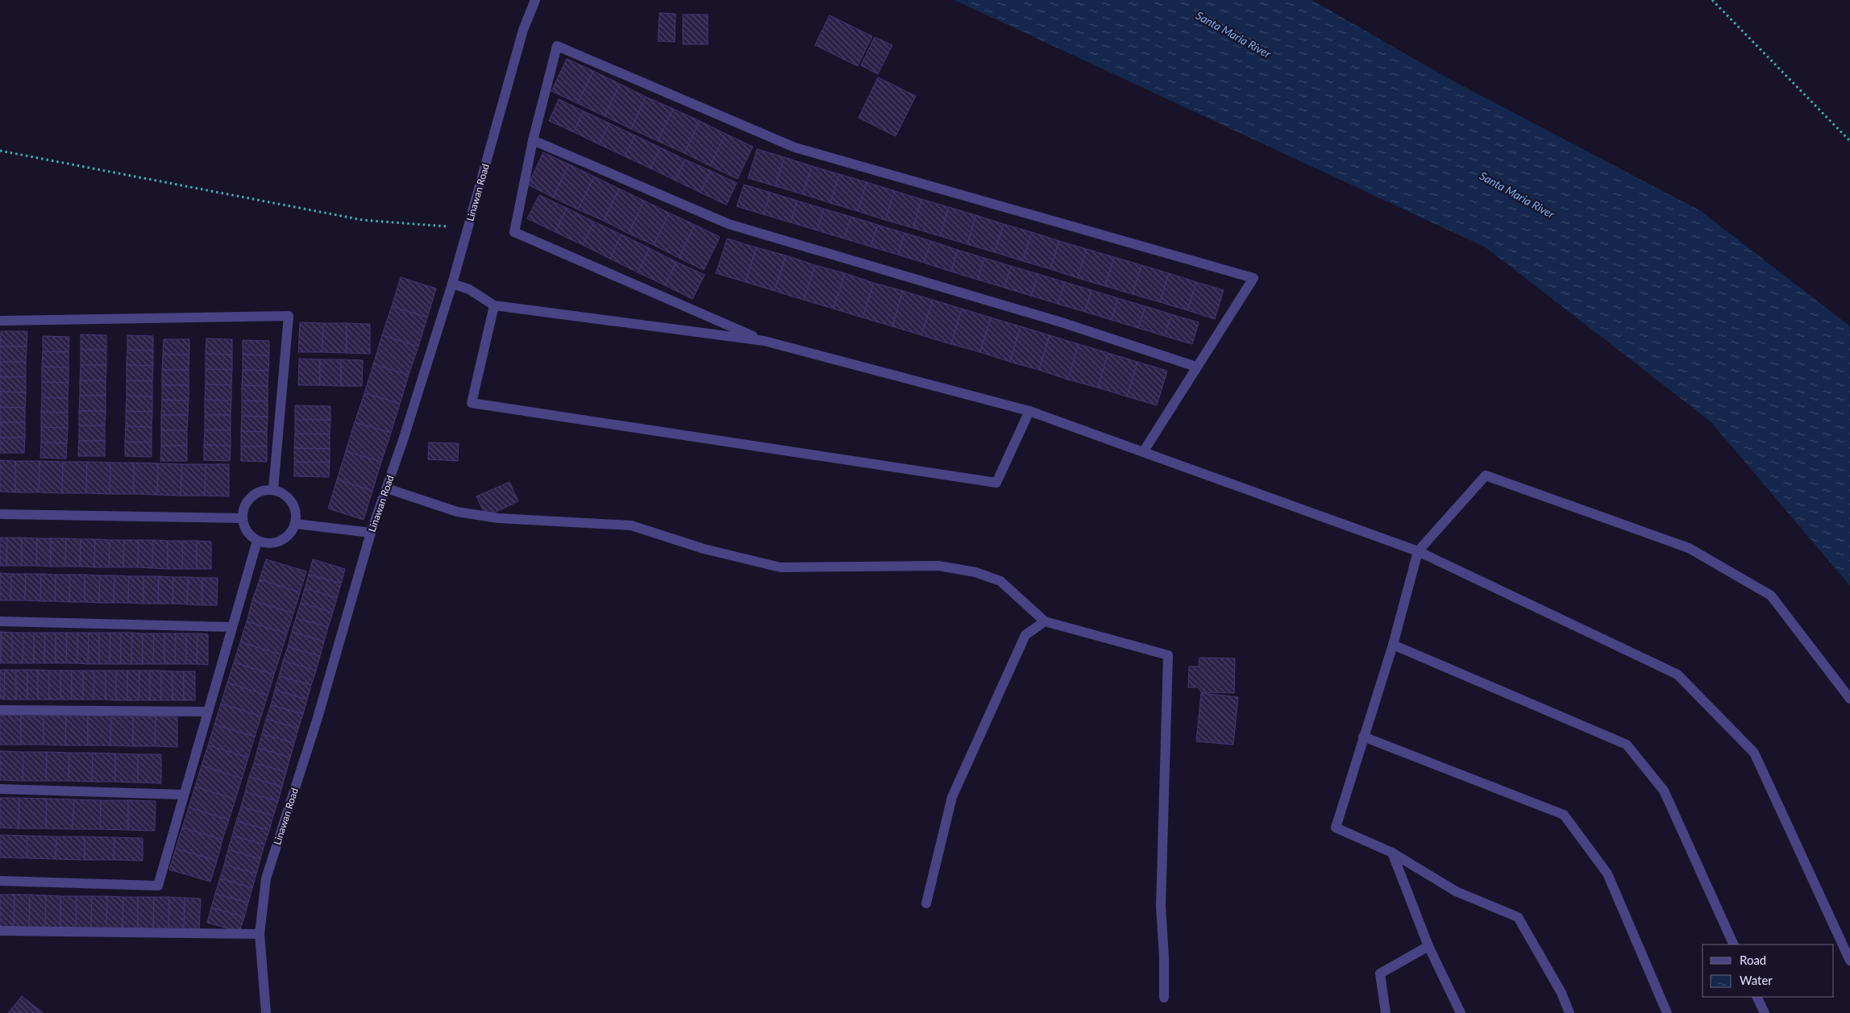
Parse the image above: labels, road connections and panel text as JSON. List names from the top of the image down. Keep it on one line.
{"streets":{"street":["Linawan Road"]},"water":["Santa Maria River"],"legend":["Road","Water"]}
